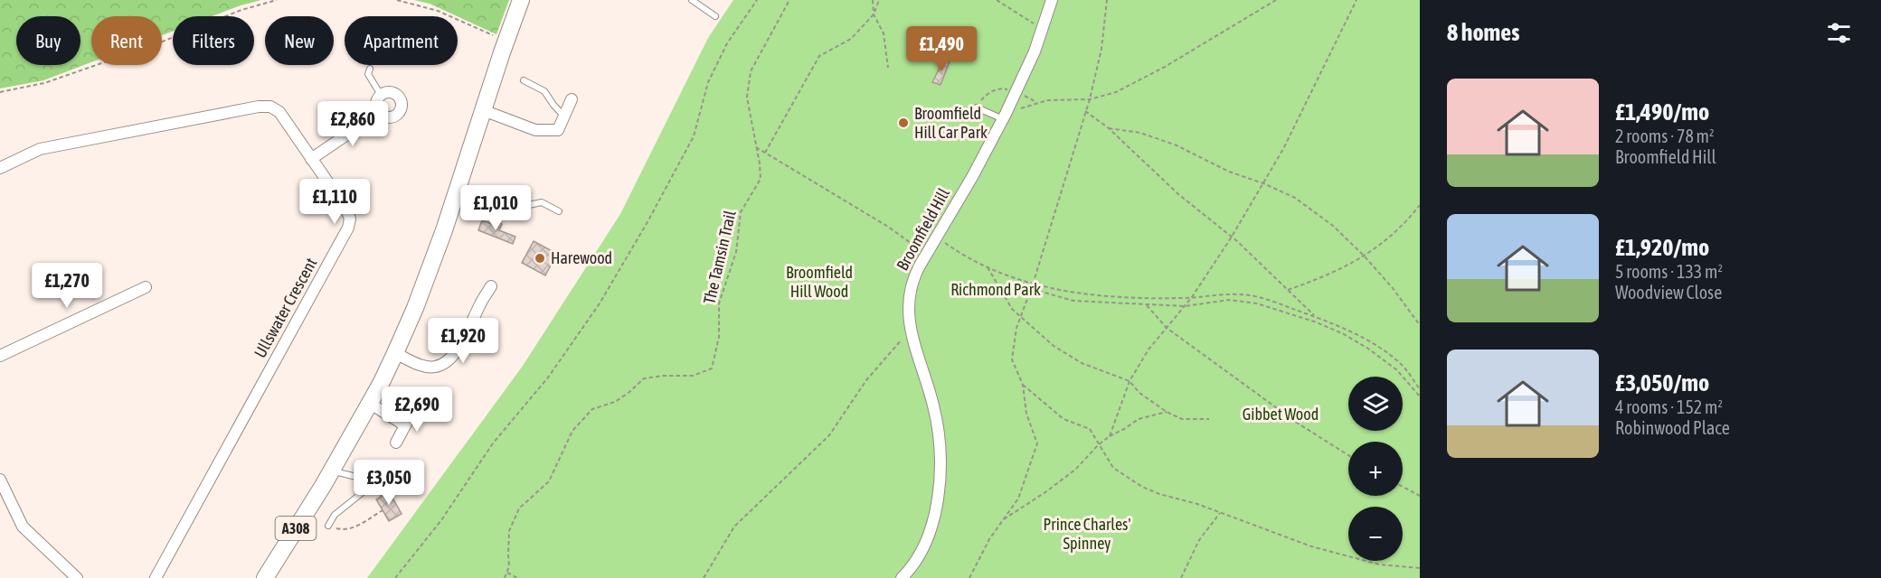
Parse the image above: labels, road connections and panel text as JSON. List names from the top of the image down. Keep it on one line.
{"streets":{"main road":["A308"],"street":["Broomfield Hill","Ullswater Crescent"],"path":["The Tamsin Trail"]},"parks":["Broomfield Hill Wood","Richmond Park","Gibbet Wood","Prince Charles' Spinney"],"places":["Broomfield Hill Car Park","Harewood"],"page":{"heading":"8 homes","chip":["Buy","Rent","Filters","New","Apartment"],"price":["£1,490","£2,860","£1,110","£1,010","£1,270","£1,920","£2,690","£3,050"],"list":[{"name":"£1,490/mo","note":"2 rooms · 78 m² · Broomfield Hill"},{"name":"£1,920/mo","note":"5 rooms · 133 m² · Woodview Close"},{"name":"£3,050/mo","note":"4 rooms · 152 m² · Robinwood Place"}],"map_buttons":["+","−"]}}
